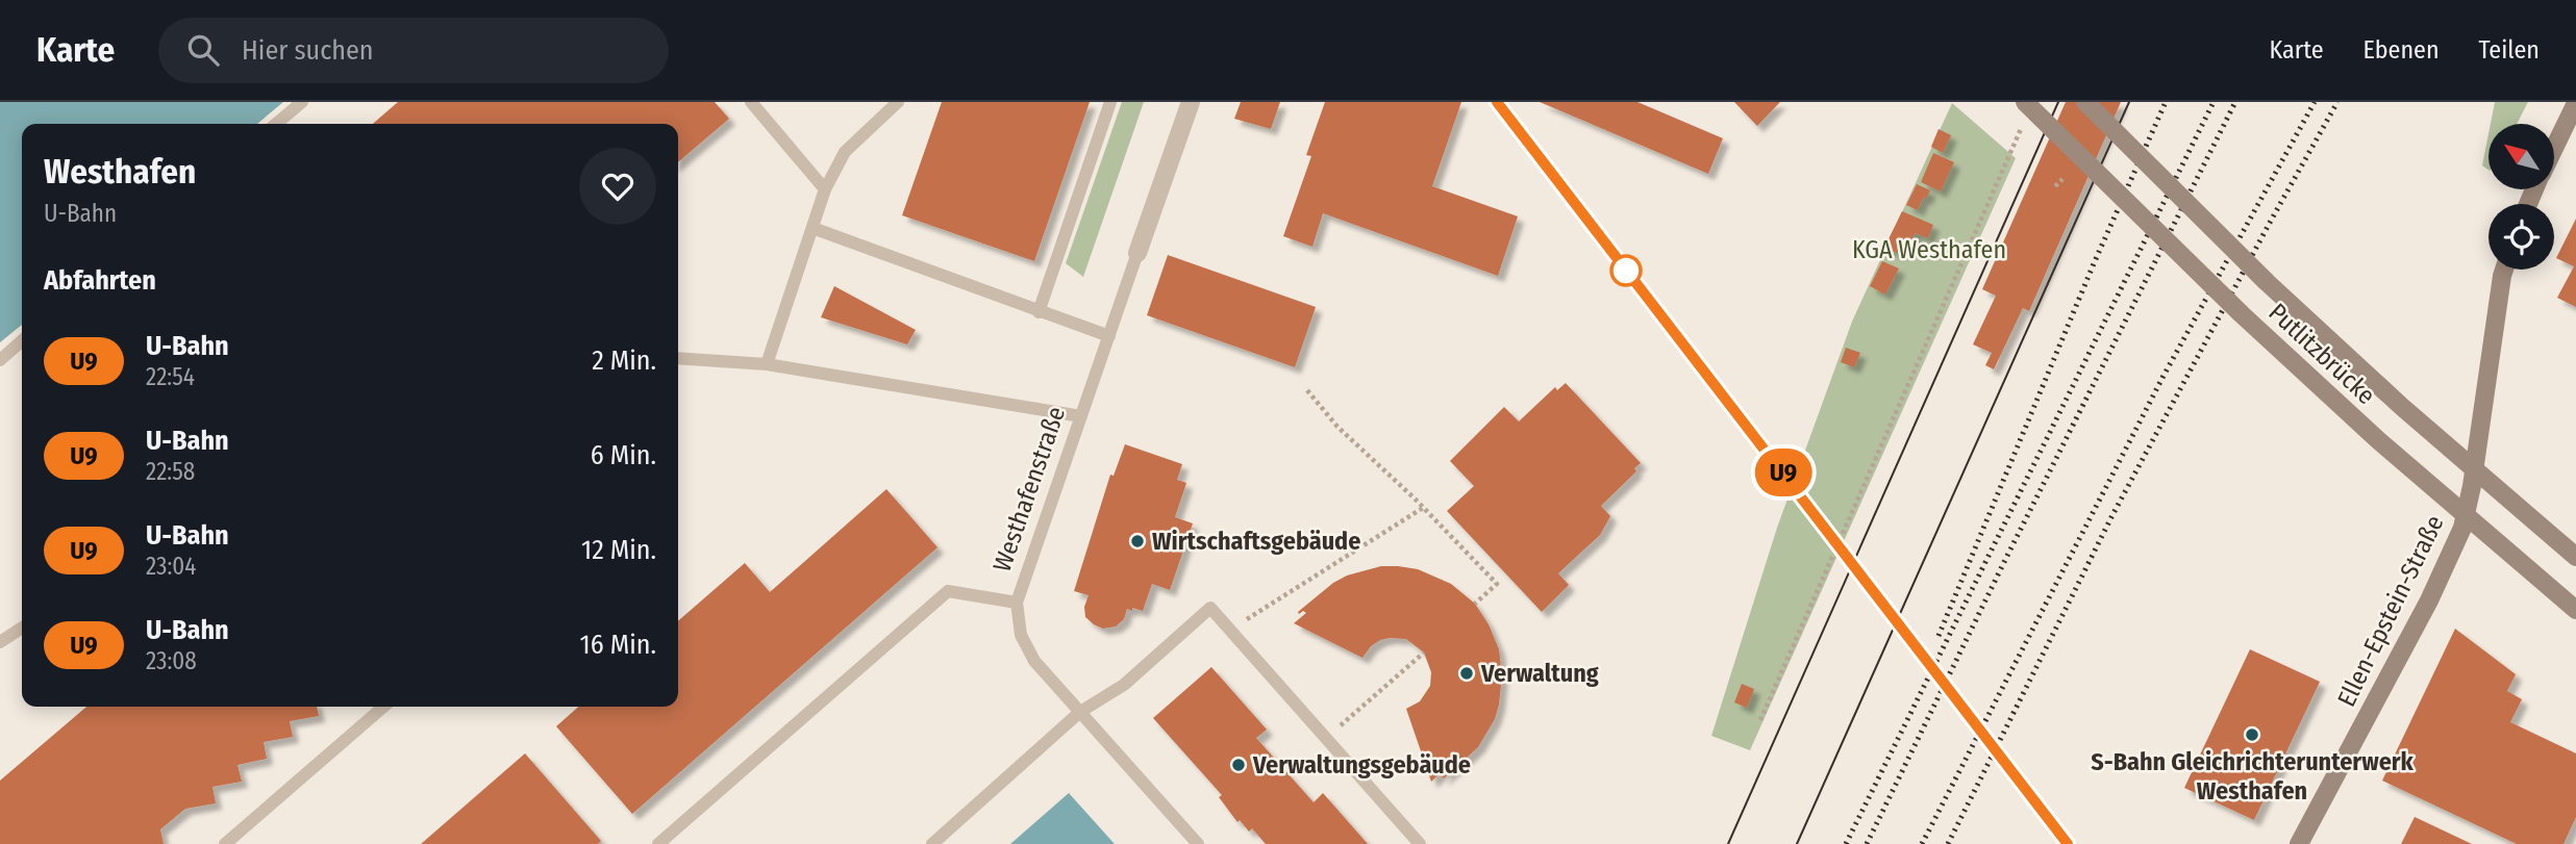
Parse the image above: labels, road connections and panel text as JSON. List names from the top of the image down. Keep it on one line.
{"streets":{"main road":["Putlitzbrücke","Ellen-Epstein-Straße"],"street":["Westhafenstraße"]},"parks":["KGA Westhafen"],"places":["Wirtschaftsgebäude","Verwaltung","S-Bahn Gleichrichterunterwerk Westhafen","Verwaltungsgebäude"],"lines":["metro line U9"],"north":"top left","page":{"header":"Karte","search":"Hier suchen","nav":["Karte","Ebenen","Teilen"],"on_map":"U9","heading":[["Westhafen","U-Bahn"],"Abfahrten"],"list":[{"mark":"U9","name":"U-Bahn","note":"22:54","value":"2 Min."},{"mark":"U9","name":"U-Bahn","note":"22:58","value":"6 Min."},{"mark":"U9","name":"U-Bahn","note":"23:04","value":"12 Min."},{"mark":"U9","name":"U-Bahn","note":"23:08","value":"16 Min."}]}}
